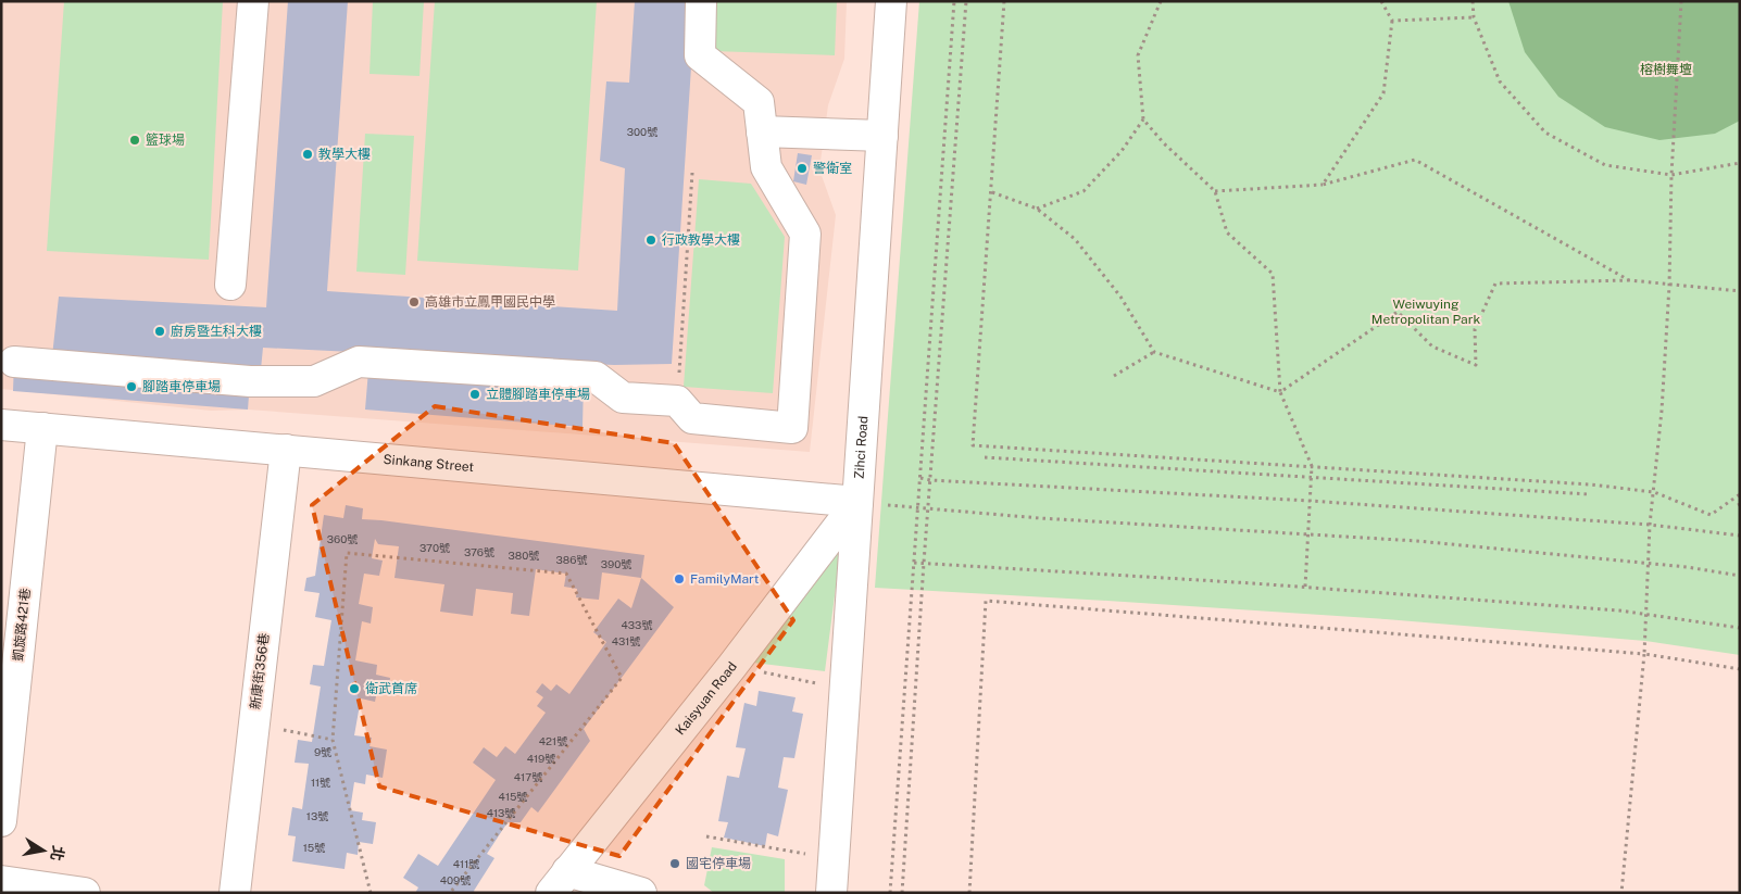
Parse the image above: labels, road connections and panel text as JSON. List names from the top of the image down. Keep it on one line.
{"streets":{"street":["Zihci Road","Sinkang Street","凱旋路421巷","新康街356巷","Kaisyuan Road"]},"crossings":[["Zihci Road","Sinkang Street"],["Zihci Road","Kaisyuan Road"],["Sinkang Street","凱旋路421巷"],["Sinkang Street","新康街356巷"],["Sinkang Street","Kaisyuan Road"]],"parks":["榕樹舞壇","Weiwuying Metropolitan Park"],"places":["籃球場","教學大樓","警衛室","行政教學大樓","高雄市立鳳甲國民中學","廚房暨生科大樓","腳踏車停車場","立體腳踏車停車場","FamilyMart","衛武首席","國宅停車場"],"house_numbers":["300號","360號","370號","376號","380號","386號","390號","433號","431號","421號","9號","419號","417號","11號","415號","413號","13號","15號","411號","409號"],"north":"right"}
